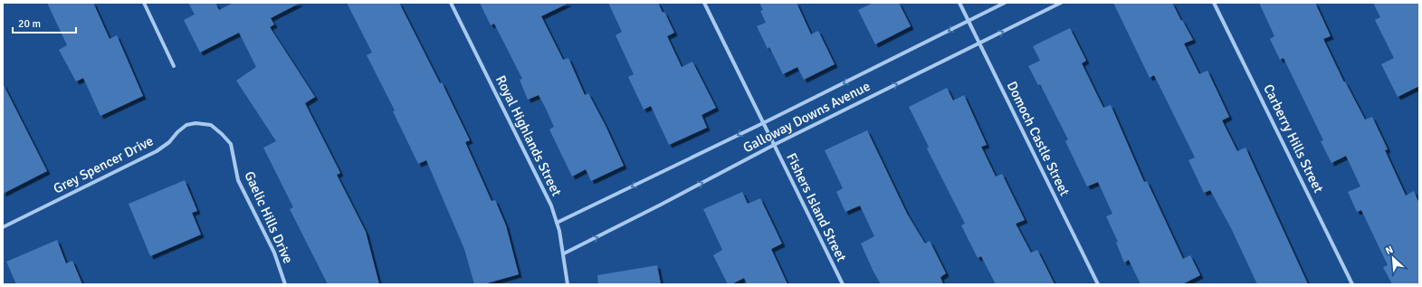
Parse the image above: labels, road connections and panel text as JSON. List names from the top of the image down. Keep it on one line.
{"streets":{"street":["Galloway Downs Avenue","Royal Highlands Street","Domoch Castle Street","Carberry Hills Street","Grey Spencer Drive","Fishers Island Street","Gaelic Hills Drive"]},"crossings":[["Galloway Downs Avenue","Royal Highlands Street"],["Galloway Downs Avenue","Domoch Castle Street"],["Galloway Downs Avenue","Fishers Island Street"],["Grey Spencer Drive","Gaelic Hills Drive"]],"scale_bar":"20 m","north":"top left"}
